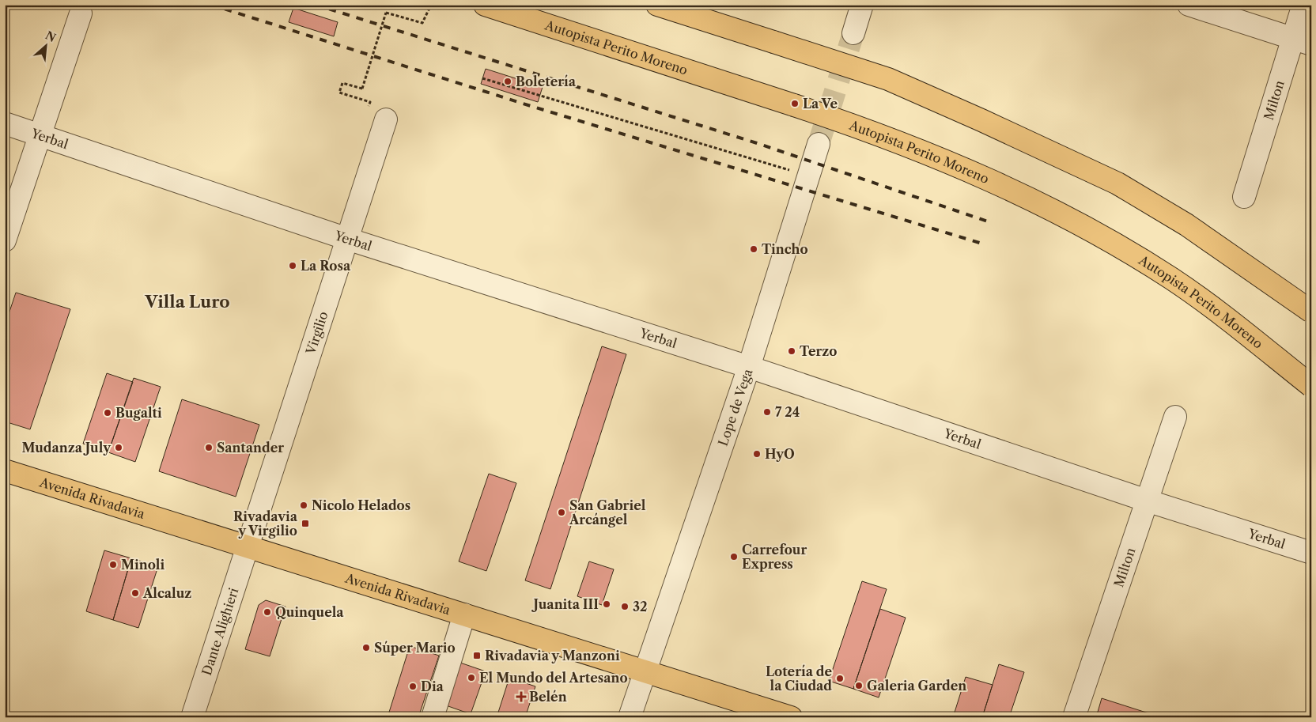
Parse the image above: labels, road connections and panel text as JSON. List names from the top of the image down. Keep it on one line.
{"streets":{"main road":["Autopista Perito Moreno","Avenida Rivadavia"],"street":["Milton","Yerbal","Virgilio","Lope de Vega","Dante Alighieri"]},"crossings":[["Milton","Yerbal"],["Yerbal","Virgilio"],["Yerbal","Lope de Vega"],["Virgilio","Avenida Rivadavia"],["Virgilio","Dante Alighieri"],["Lope de Vega","Avenida Rivadavia"],["Avenida Rivadavia","Dante Alighieri"]],"districts":["Villa Luro"],"places":{"other":["Boletería","La Ve","Tincho","La Rosa","Terzo","7 24","Bugalti","Mudanza July","Santander","HyO","Nicolo Helados","San Gabriel Arcángel","Carrefour Express","Minoli","Alcaluz","Juanita III","32","Quinquela","Súper Mario","El Mundo del Artesano","Lotería de la Ciudad","Galeria Garden","Dia"],"transit":["Rivadavia y Virgilio","Rivadavia y Manzoni"],"health":["Belén"]},"north":"top right"}
